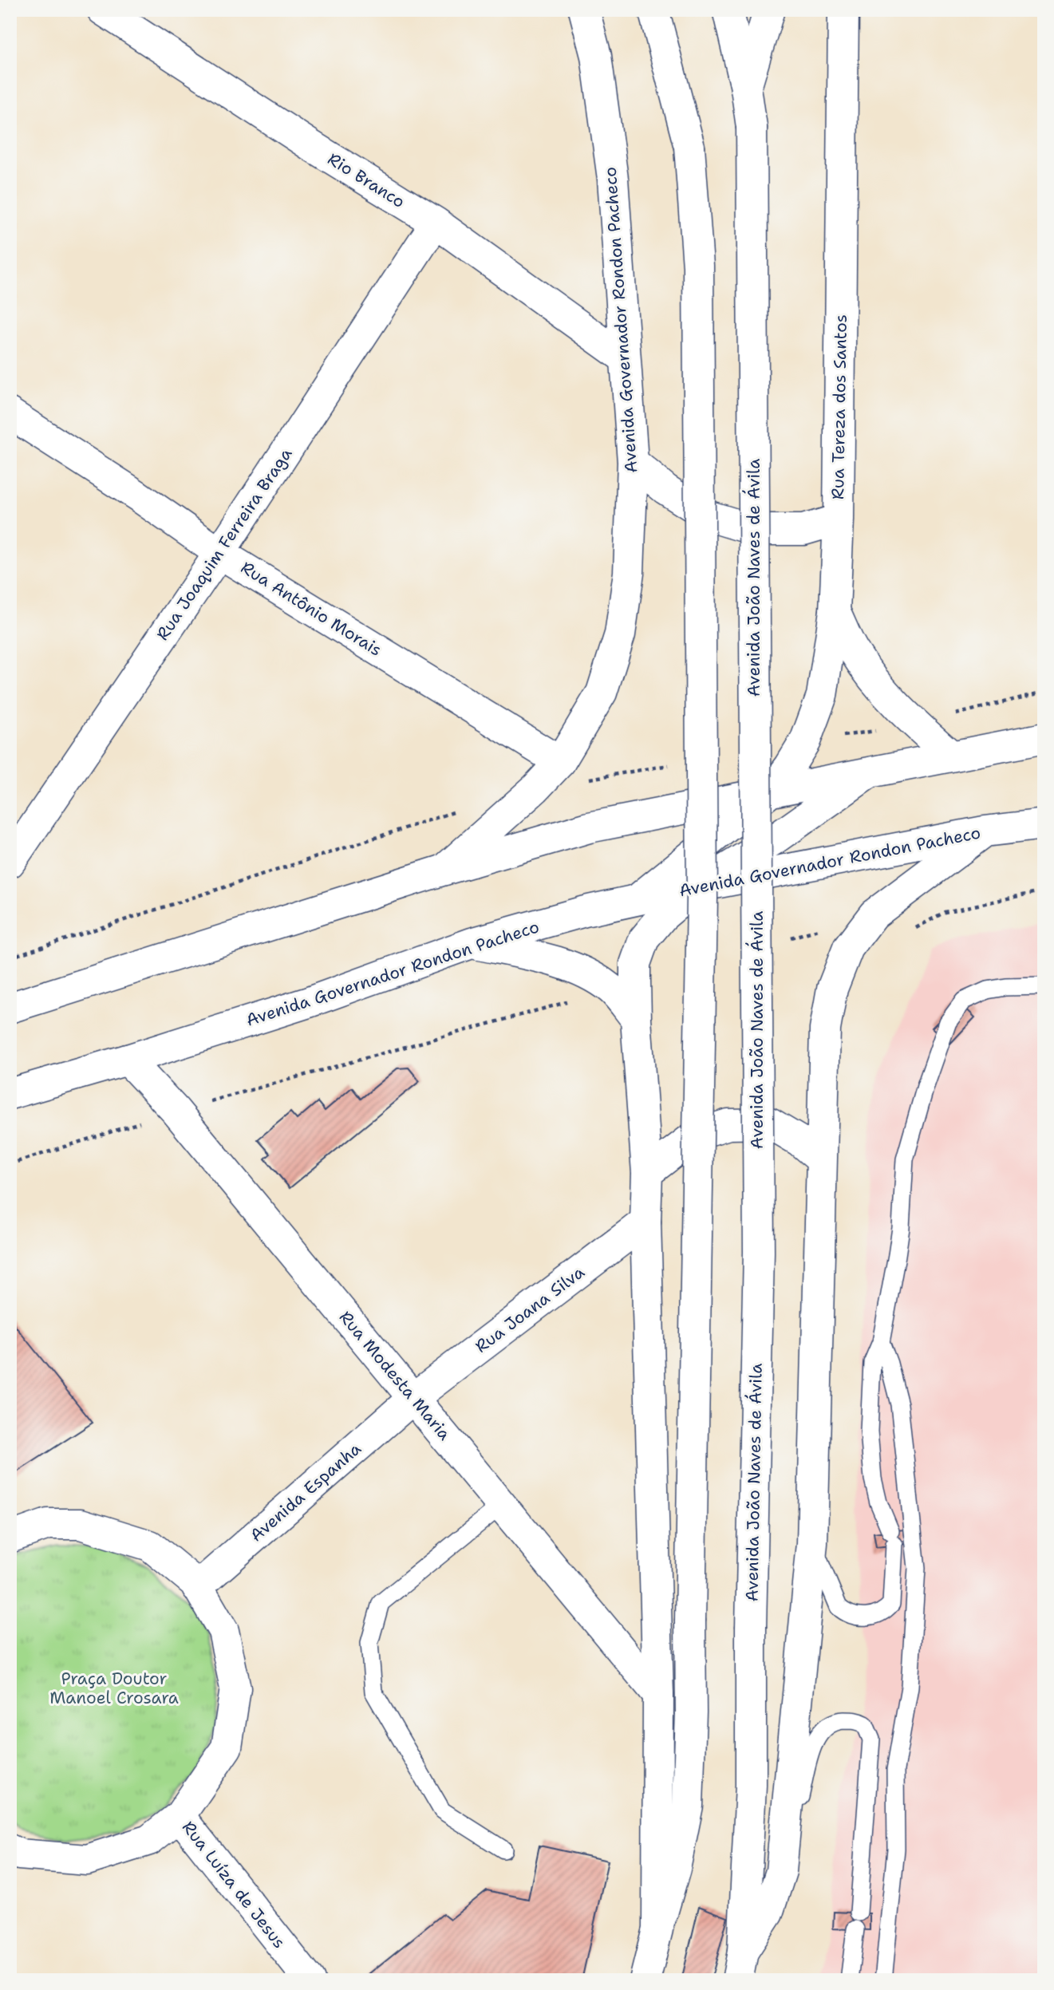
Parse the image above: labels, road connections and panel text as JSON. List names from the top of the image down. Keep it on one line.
{"streets":{"main road":["Rio Branco","Avenida Governador Rondon Pacheco","Rua Tereza dos Santos","Rua Joaquim Ferreira Braga","Avenida João Naves de Ávila","Rua Antônio Morais","Rua Joana Silva","Rua Modesta Maria","Avenida Espanha","Rua Luíza de Jesus"]},"crossings":[["Rio Branco","Avenida Governador Rondon Pacheco"],["Rio Branco","Rua Joaquim Ferreira Braga"],["Avenida Governador Rondon Pacheco","Rua Tereza dos Santos"],["Avenida Governador Rondon Pacheco","Avenida João Naves de Ávila"],["Avenida Governador Rondon Pacheco","Rua Antônio Morais"],["Avenida Governador Rondon Pacheco","Rua Modesta Maria"],["Rua Joaquim Ferreira Braga","Rua Antônio Morais"],["Rua Joana Silva","Rua Modesta Maria"],["Rua Joana Silva","Avenida Espanha"],["Rua Modesta Maria","Avenida Espanha"]],"parks":["Praça Doutor Manoel Crosara"]}
